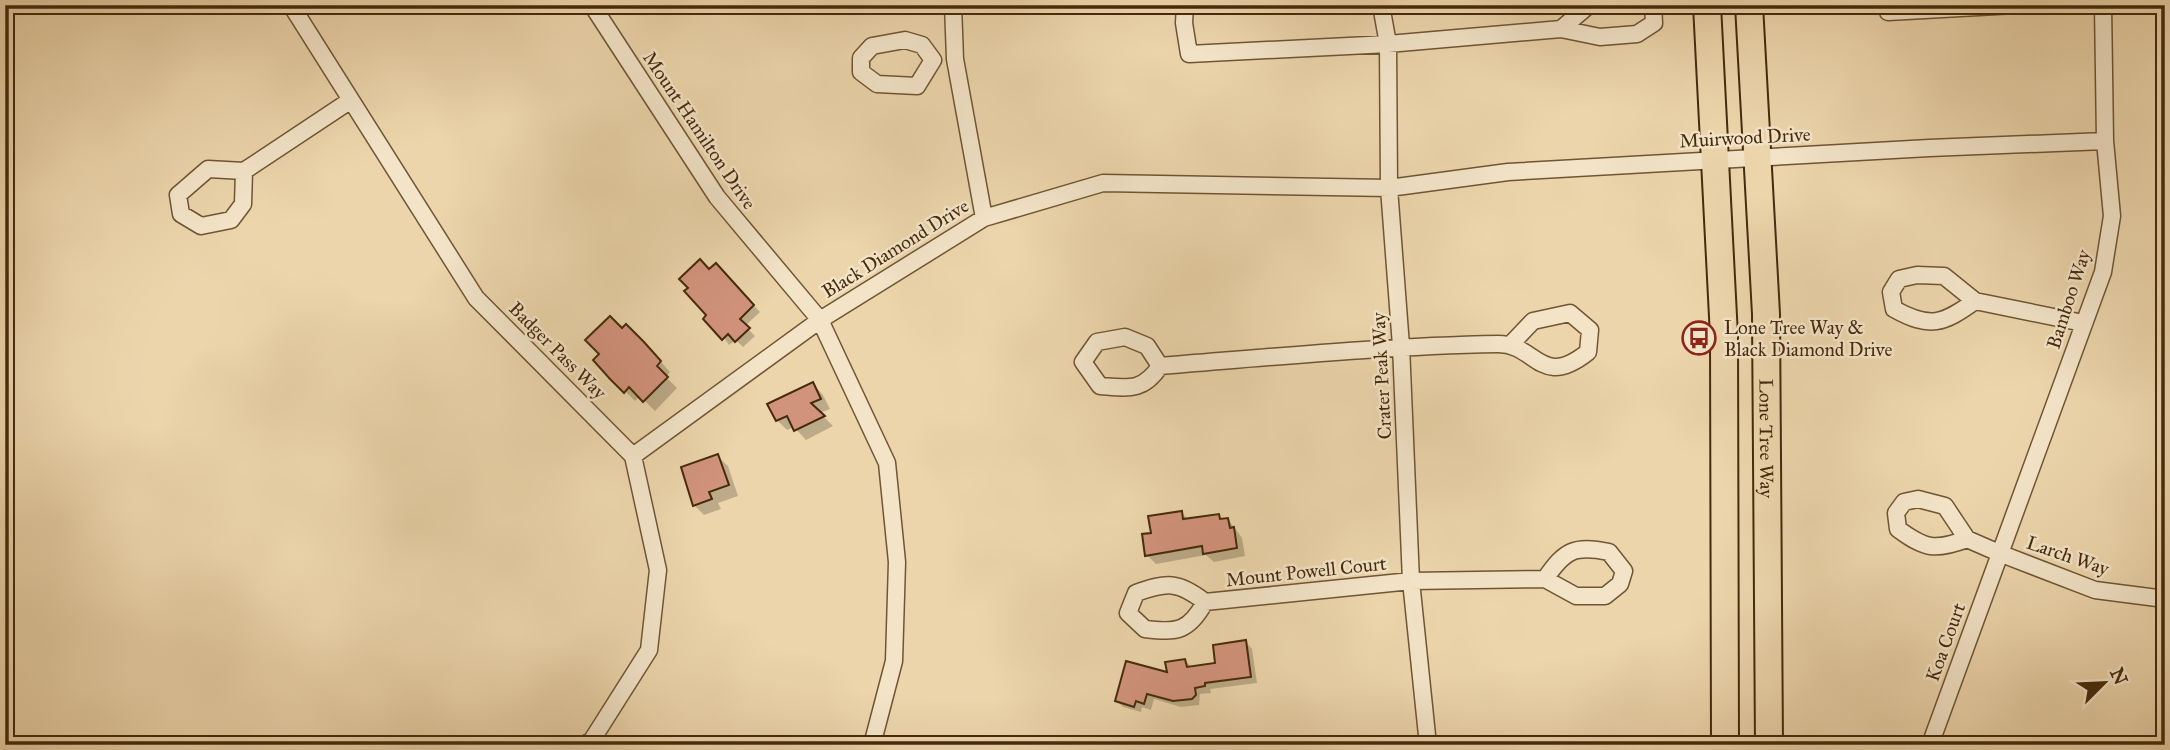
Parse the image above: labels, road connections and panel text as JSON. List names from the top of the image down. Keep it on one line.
{"streets":{"main road":["Lone Tree Way"],"street":["Mount Hamilton Drive","Muirwood Drive","Black Diamond Drive","Bamboo Way","Badger Pass Way","Crater Peak Way","Larch Way","Mount Powell Court","Koa Court"]},"crossings":[["Mount Hamilton Drive","Black Diamond Drive"],["Muirwood Drive","Black Diamond Drive"],["Muirwood Drive","Bamboo Way"],["Muirwood Drive","Crater Peak Way"],["Muirwood Drive","Lone Tree Way"],["Black Diamond Drive","Badger Pass Way"],["Black Diamond Drive","Crater Peak Way"],["Bamboo Way","Larch Way"],["Bamboo Way","Koa Court"],["Crater Peak Way","Mount Powell Court"],["Larch Way","Koa Court"]],"places":{"bus stop":["Lone Tree Way & Black Diamond Drive"]},"north":"top right"}
